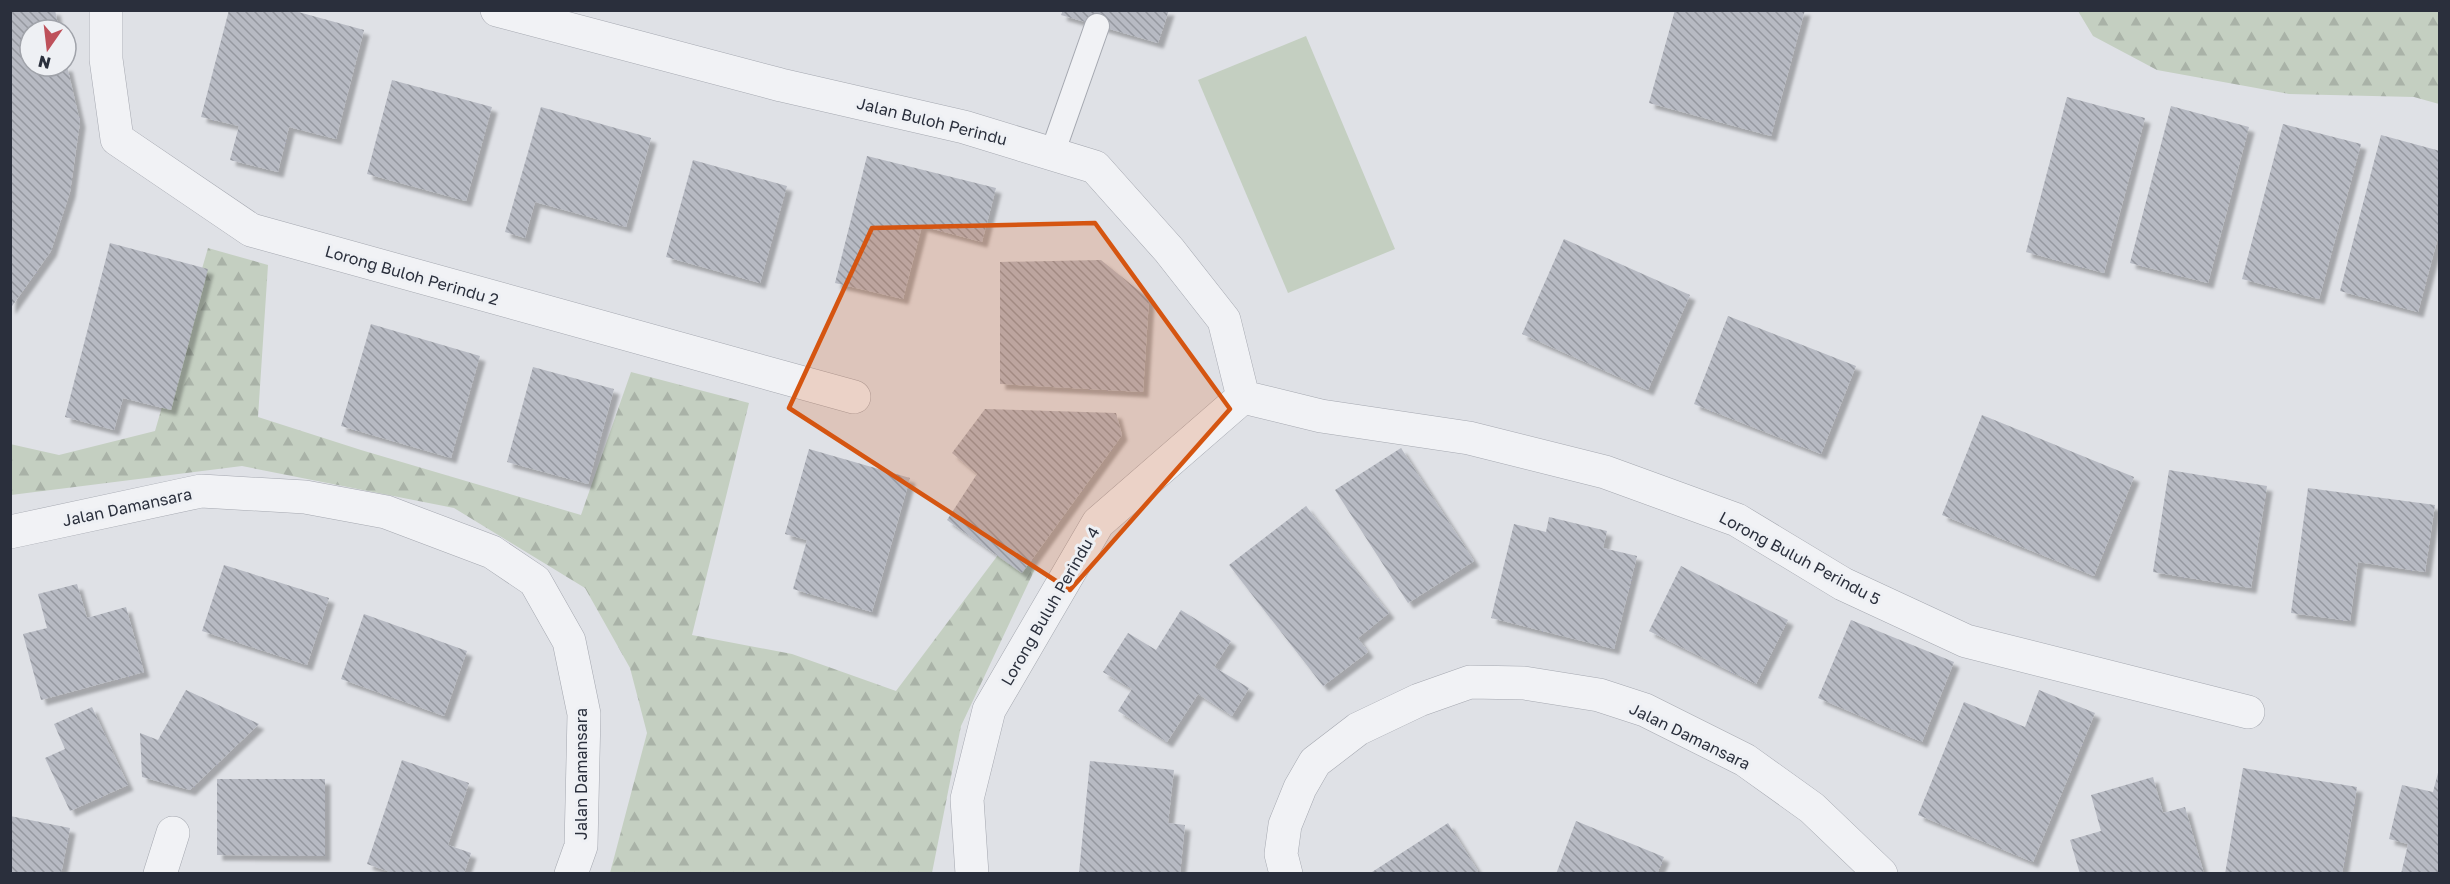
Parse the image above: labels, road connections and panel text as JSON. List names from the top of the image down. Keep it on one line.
{"streets":{"street":["Jalan Buloh Perindu","Lorong Buloh Perindu 2","Jalan Damansara","Lorong Buluh Perindu 5","Lorong Buluh Perindu 4"]},"crossings":[["Jalan Buloh Perindu","Lorong Buluh Perindu 5"],["Jalan Buloh Perindu","Lorong Buluh Perindu 4"],["Lorong Buluh Perindu 5","Lorong Buluh Perindu 4"]],"north":"bottom"}
